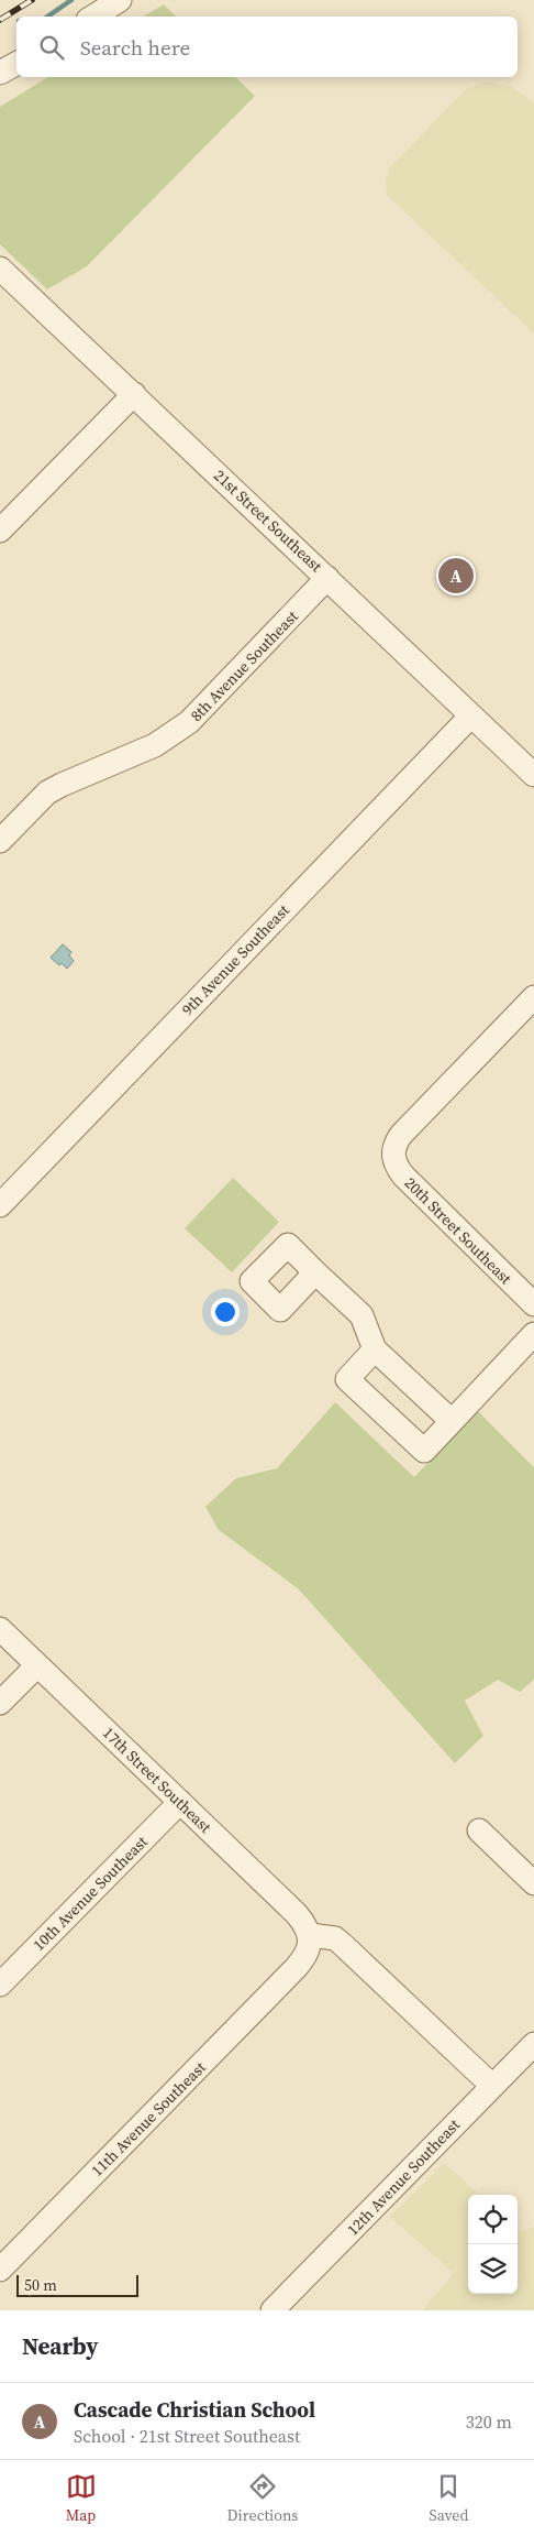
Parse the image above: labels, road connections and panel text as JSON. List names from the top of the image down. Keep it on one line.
{"streets":{"street":["21st Street Southeast","8th Avenue Southeast","9th Avenue Southeast","20th Street Southeast","17th Street Southeast","10th Avenue Southeast","11th Avenue Southeast","12th Avenue Southeast"]},"crossings":[["21st Street Southeast","8th Avenue Southeast"],["21st Street Southeast","9th Avenue Southeast"],["17th Street Southeast","10th Avenue Southeast"],["17th Street Southeast","11th Avenue Southeast"]],"scale_bar":"50 m","page":{"search":"Search here","pins":"A","scale":"50 m","heading":"Nearby","list":[{"mark":"A","name":"Cascade Christian School","note":"School · 21st Street Southeast","value":"320 m"}],"nav":["Map","Directions","Saved"]}}
